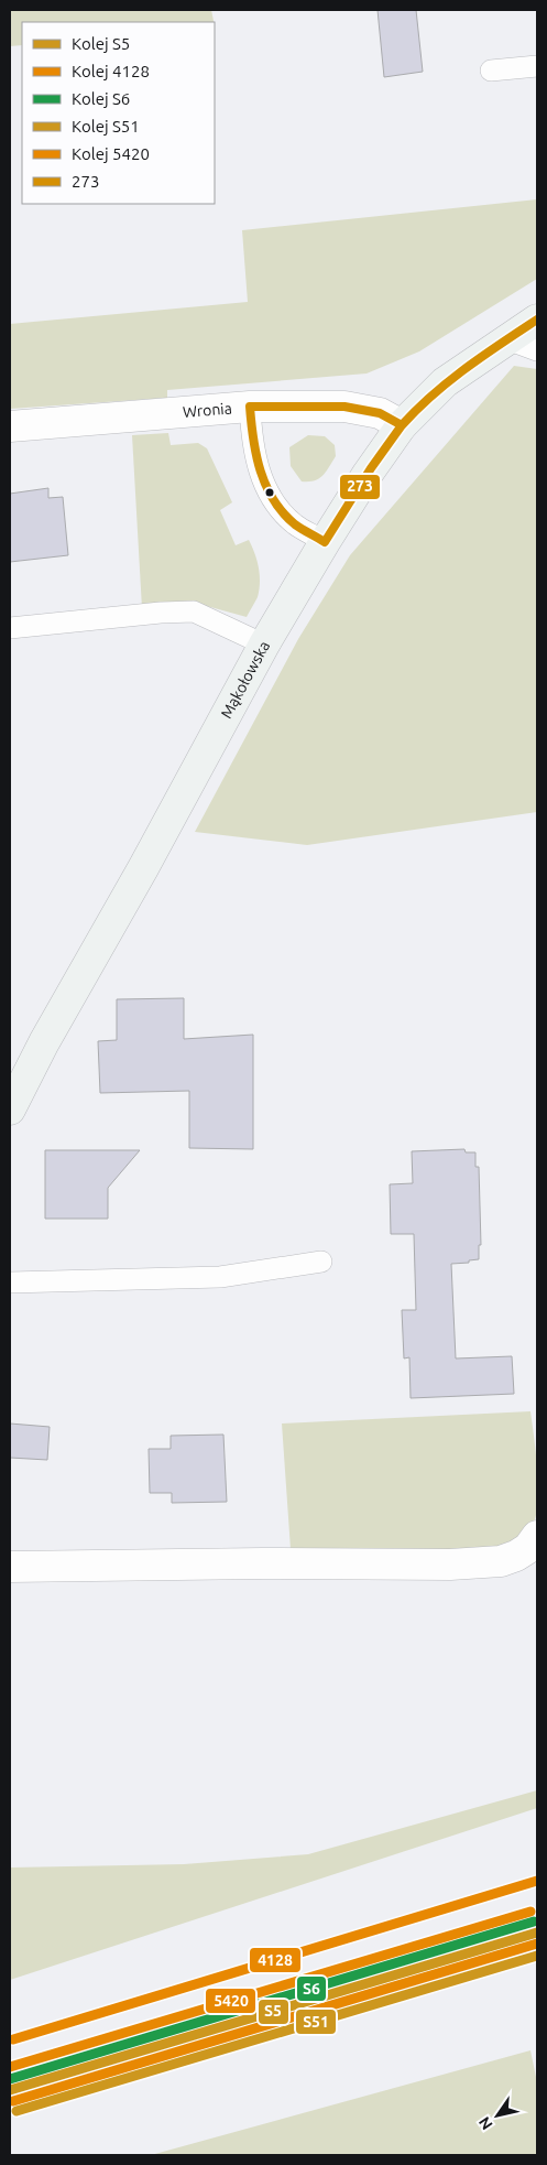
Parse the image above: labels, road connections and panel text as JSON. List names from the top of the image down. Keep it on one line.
{"streets":{"street":["Wronia","Mąkołowska"]},"crossings":[["Wronia","Mąkołowska"]],"lines":["transit line 273","rail line 4128","rail line 5420","rail line S6","rail line S5","rail line S51"],"legend":["Kolej S5","Kolej 4128","Kolej S6","Kolej S51","Kolej 5420","273"],"north":"bottom left"}
